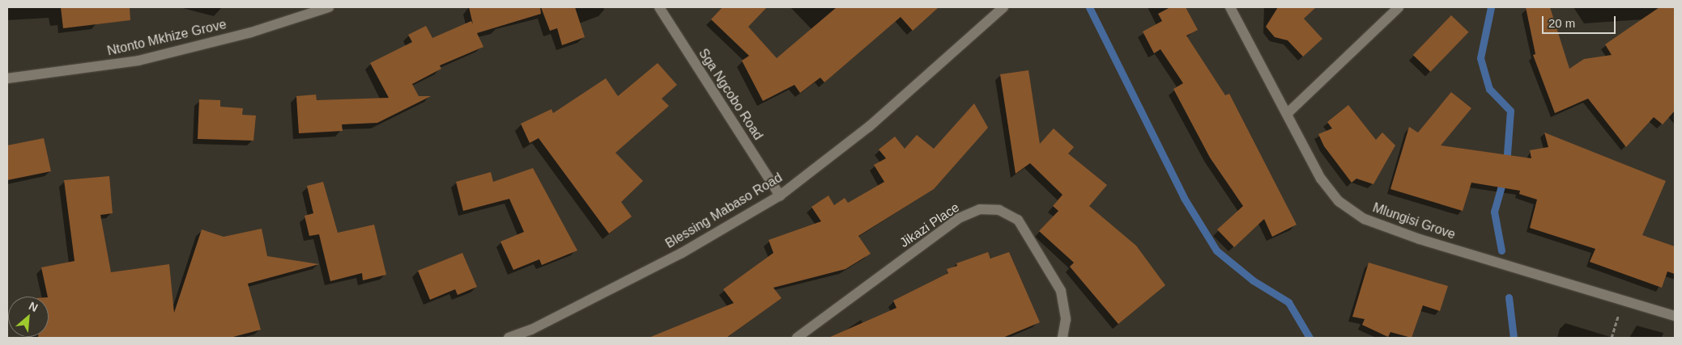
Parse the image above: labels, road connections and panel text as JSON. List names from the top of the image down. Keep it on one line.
{"streets":{"street":["Ntonto Mkhize Grove","Sga Ngcobo Road","Blessing Mabaso Road","Mlungisi Grove","Jikazi Place"]},"crossings":[["Sga Ngcobo Road","Blessing Mabaso Road"]],"scale_bar":"20 m","north":"top right"}
